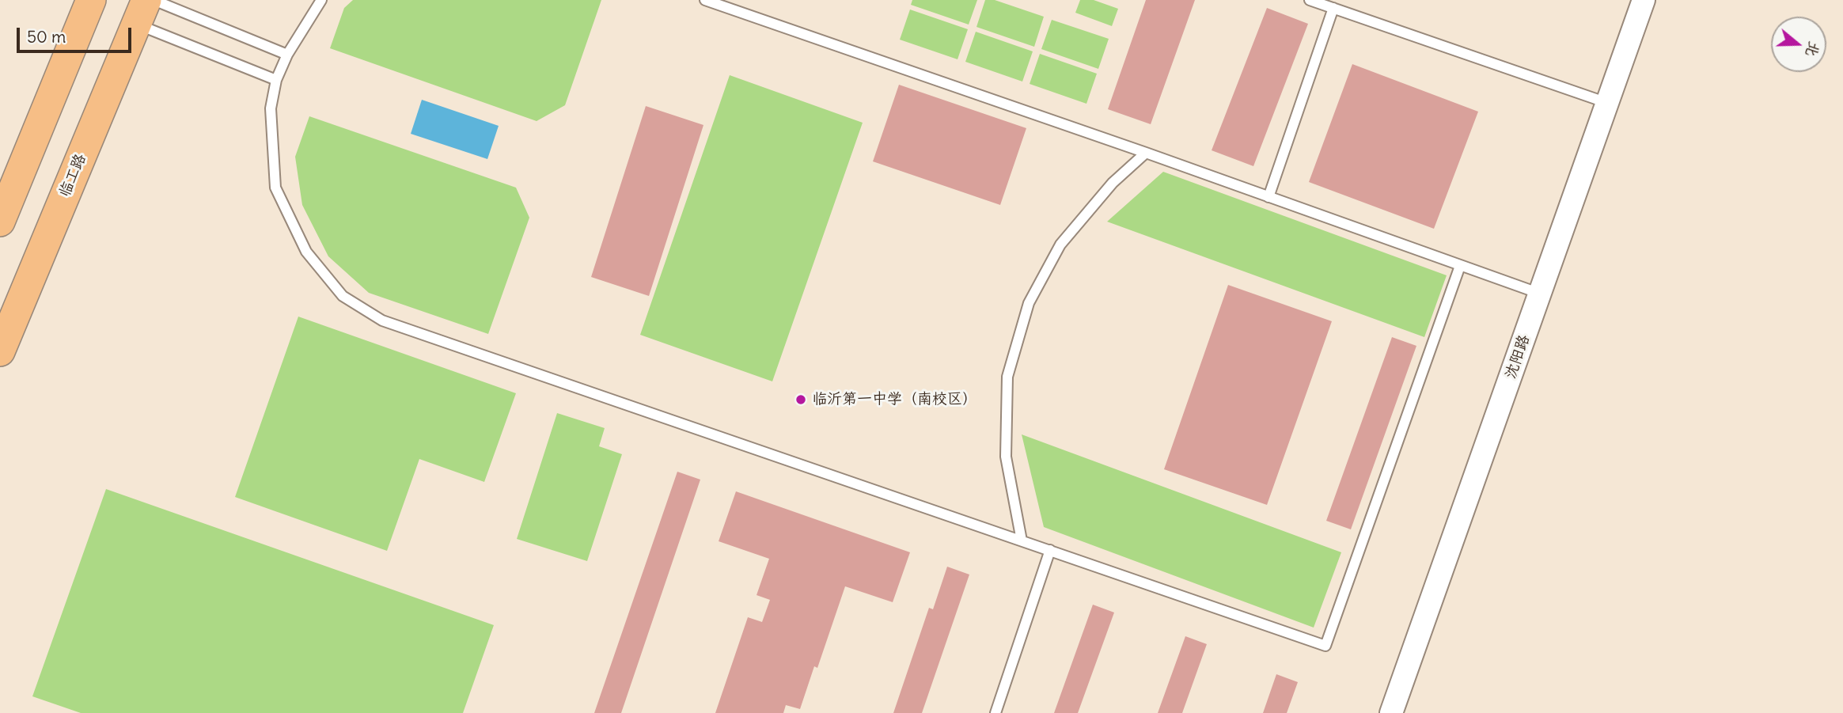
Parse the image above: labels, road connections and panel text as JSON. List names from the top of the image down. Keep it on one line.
{"streets":{"main road":["临工路"],"street":["沈阳路"]},"places":["临沂第一中学（南校区）"],"scale_bar":"50 m","north":"right"}
